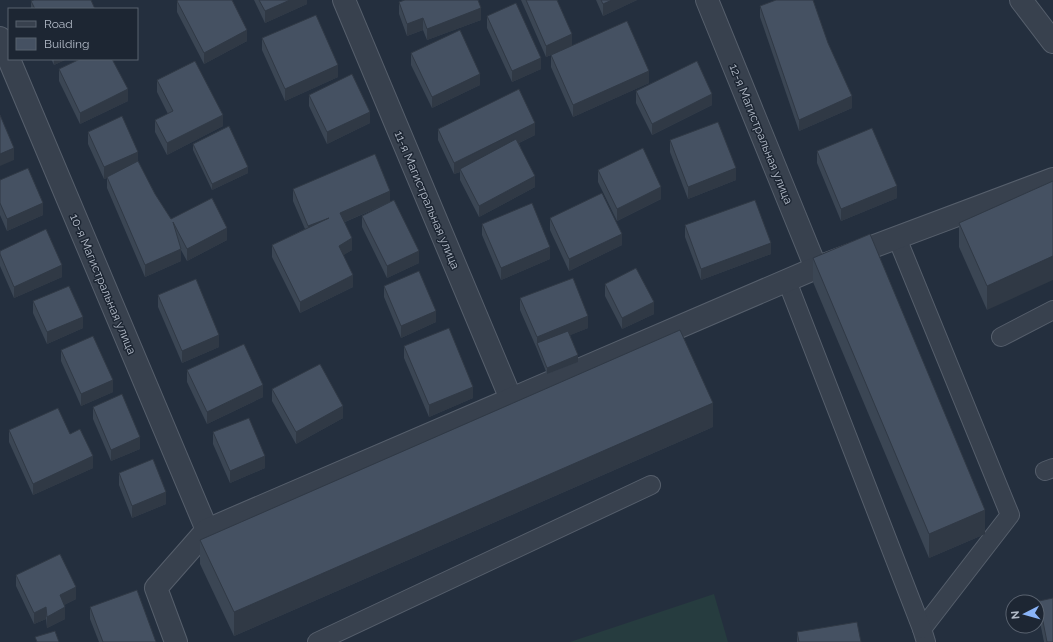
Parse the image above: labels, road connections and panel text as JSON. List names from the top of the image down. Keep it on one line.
{"streets":{"street":["12-я Магистральная улица","11-я Магистральная улица","10-я Магистральная улица"]},"legend":["Road","Building"],"north":"left"}
